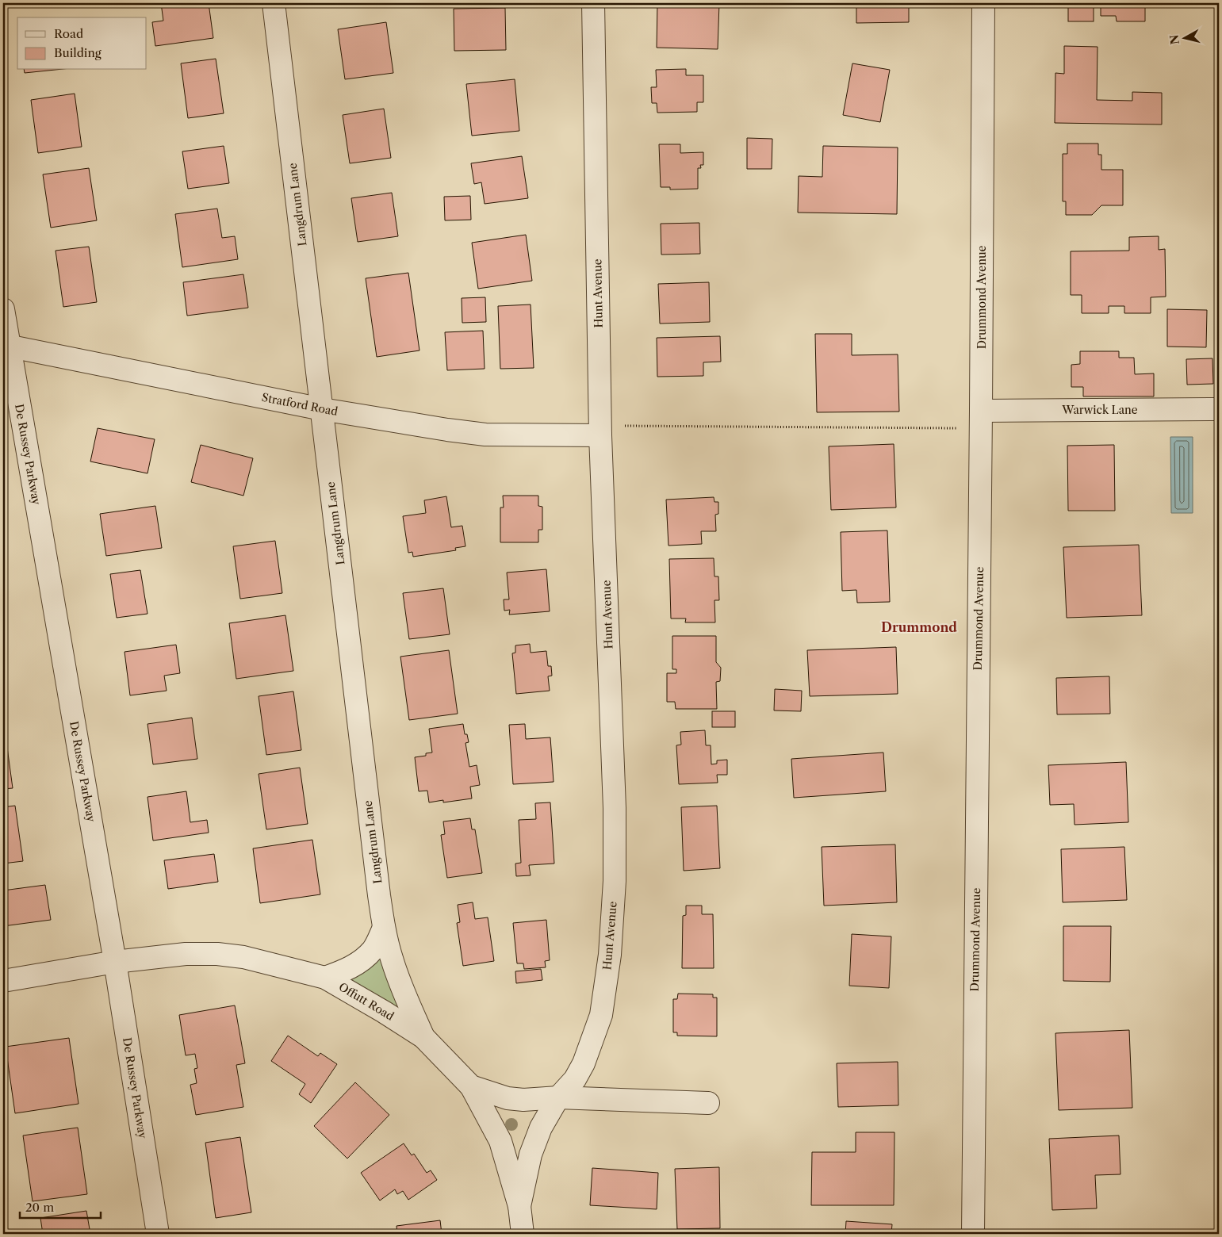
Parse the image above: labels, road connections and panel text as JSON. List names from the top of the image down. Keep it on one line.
{"streets":{"street":["Langdrum Lane","Hunt Avenue","Drummond Avenue","Stratford Road","Warwick Lane","De Russey Parkway","Offutt Road"]},"crossings":[["Langdrum Lane","Stratford Road"],["Langdrum Lane","Offutt Road"],["Hunt Avenue","Stratford Road"],["Hunt Avenue","Offutt Road"],["Drummond Avenue","Warwick Lane"],["Stratford Road","De Russey Parkway"],["De Russey Parkway","Offutt Road"]],"districts":["Drummond"],"legend":["Road","Building"],"scale_bar":"20 m","north":"left"}
